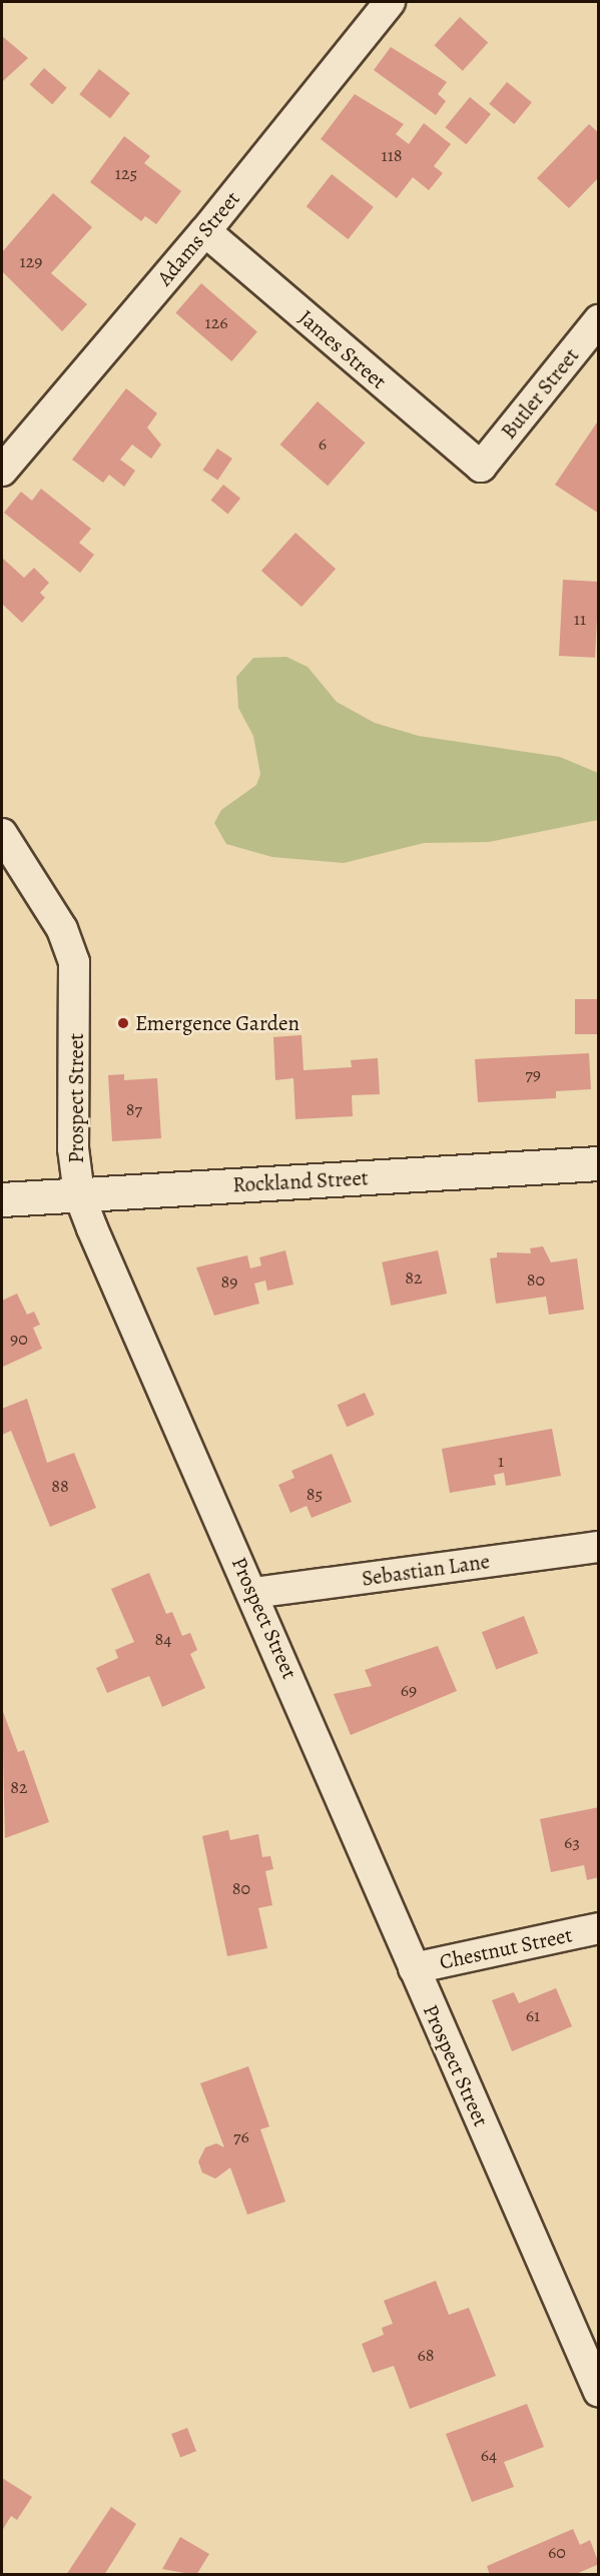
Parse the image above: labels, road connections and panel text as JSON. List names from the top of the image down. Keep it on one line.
{"streets":{"street":["Adams Street","James Street","Butler Street","Prospect Street","Rockland Street","Sebastian Lane","Chestnut Street"]},"crossings":[["Adams Street","James Street"],["James Street","Butler Street"],["Prospect Street","Rockland Street"],["Prospect Street","Sebastian Lane"],["Prospect Street","Chestnut Street"]],"places":["Emergence Garden"],"house_numbers":["118","125","129","126","6","11","79","87","82","80","89","90","1","88","85","84","69","82","63","80","61","76","68","64","60"]}
